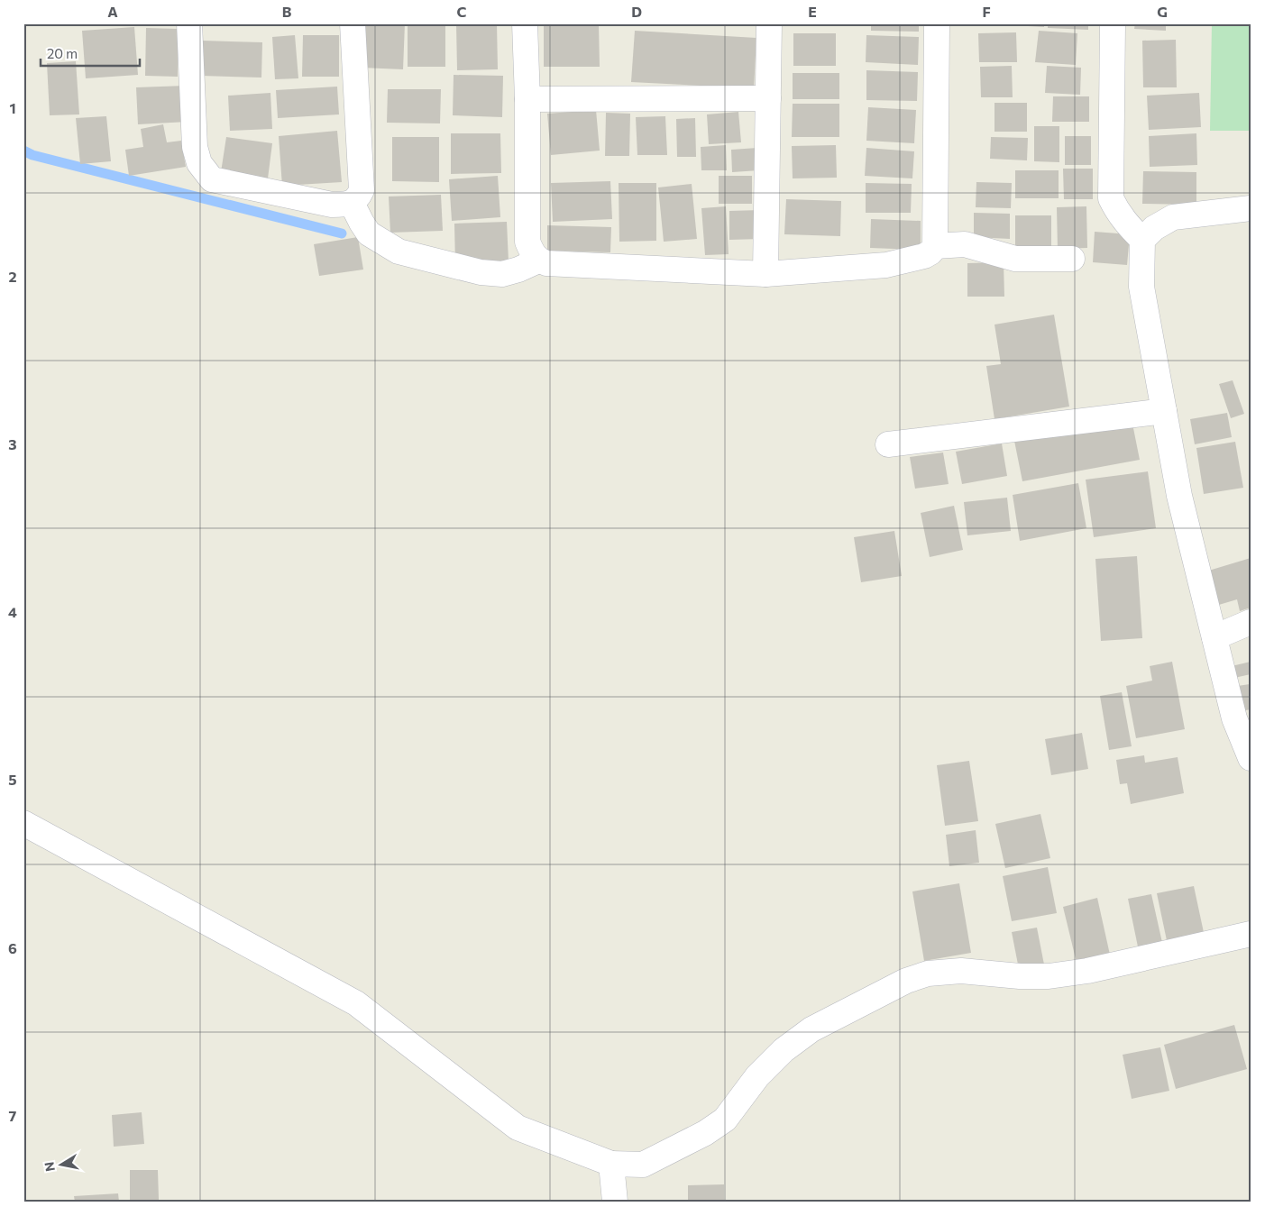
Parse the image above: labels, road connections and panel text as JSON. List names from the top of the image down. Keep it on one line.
{"scale_bar":"20 m","north":"left","grid":{"columns":["A","B","C","D","E","F","G"],"rows":["1","2","3","4","5","6","7"]}}
